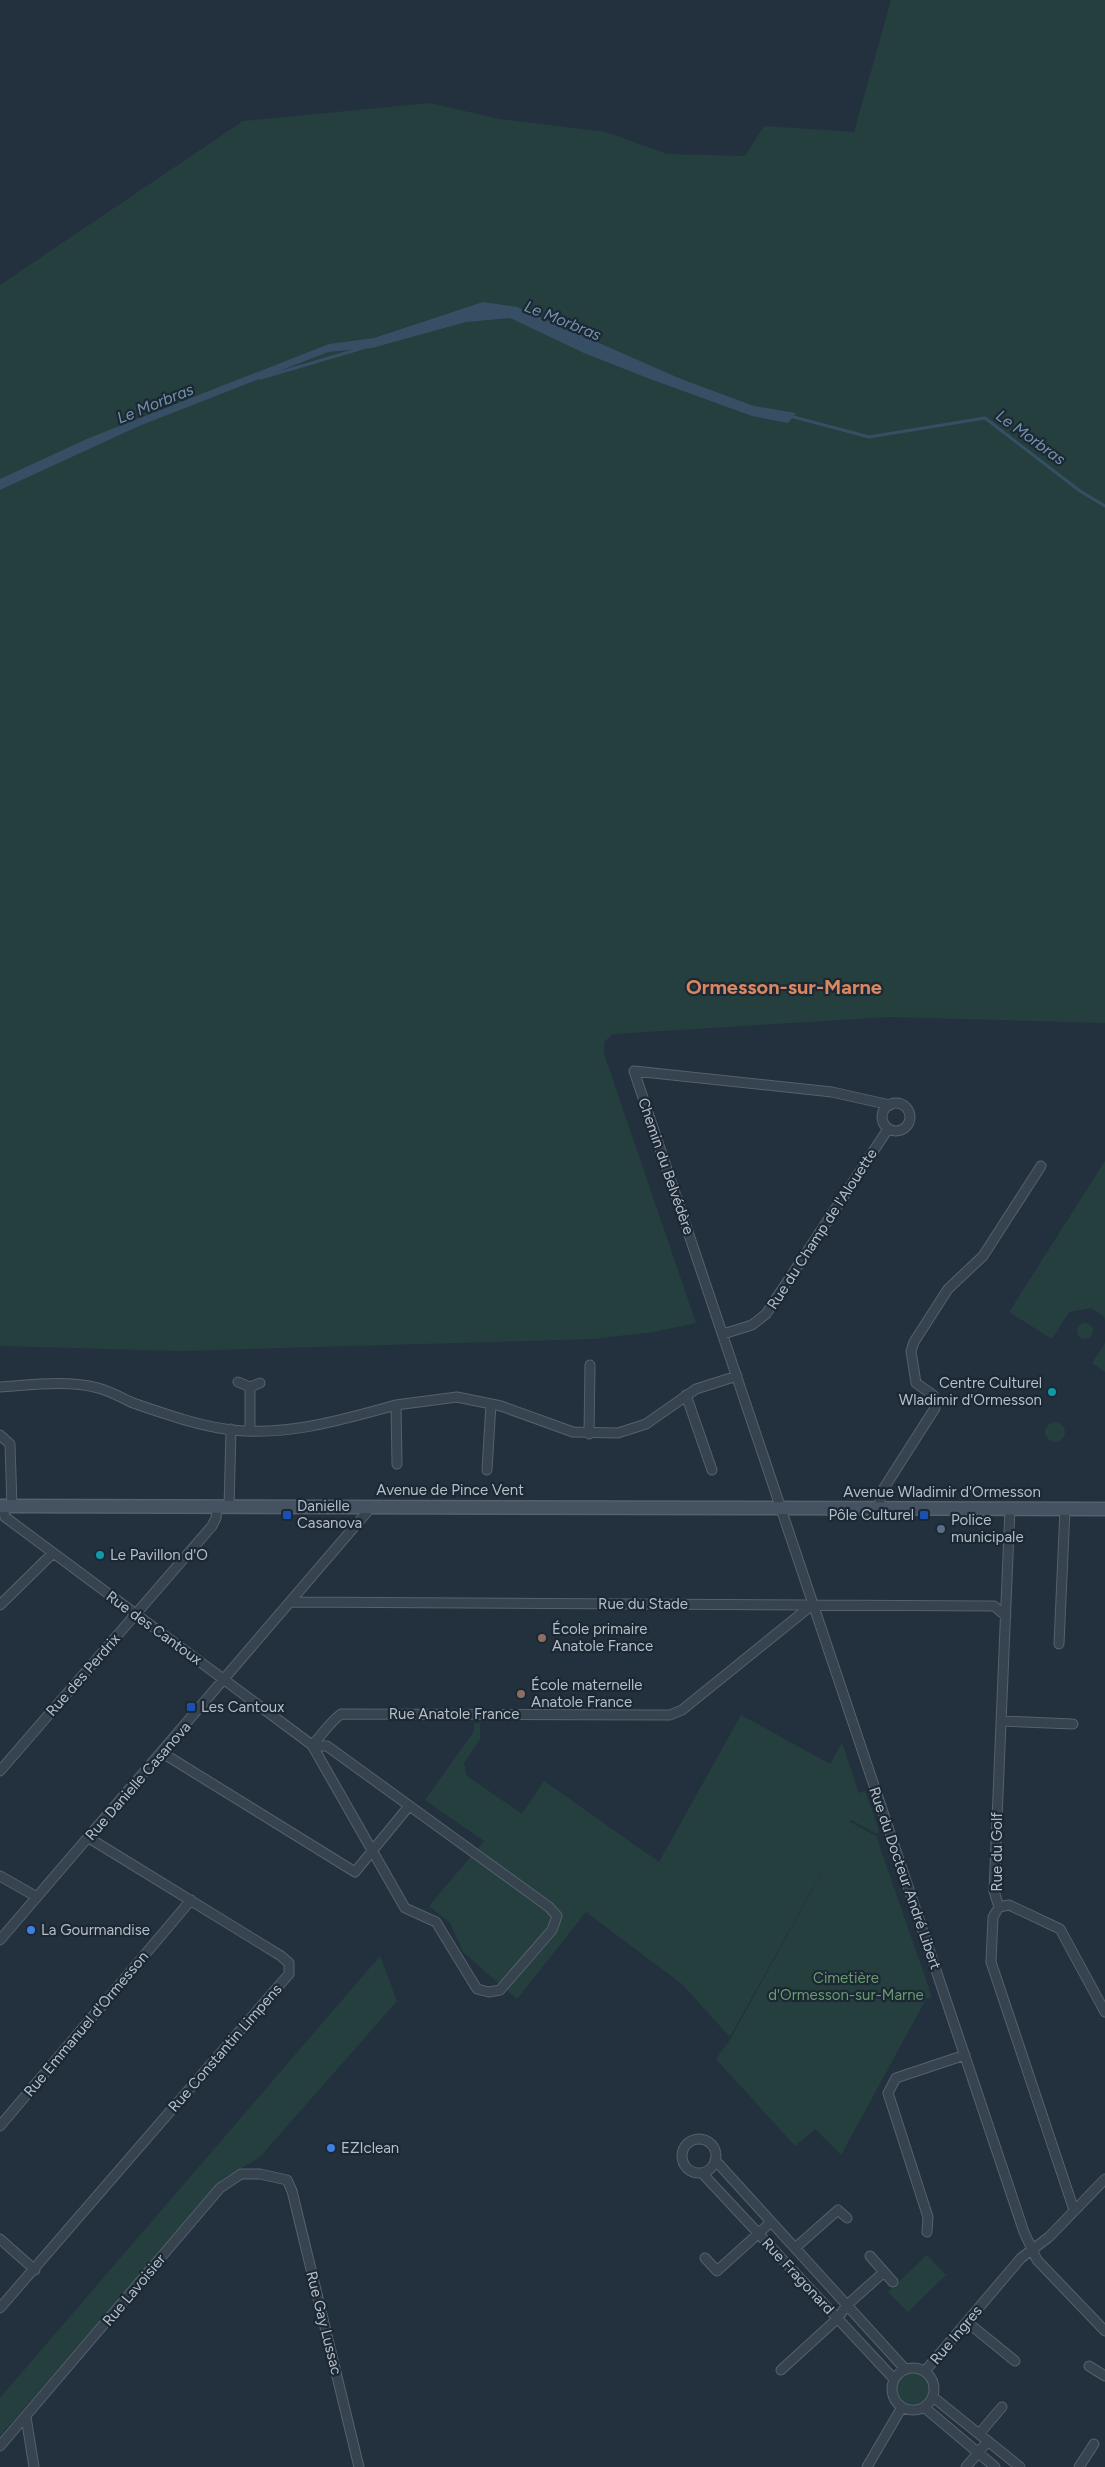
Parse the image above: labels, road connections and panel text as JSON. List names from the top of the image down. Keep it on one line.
{"streets":{"main road":["Avenue de Pince Vent","Avenue Wladimir d'Ormesson"],"street":["Chemin du Belvédère","Rue du Champ de l'Alouette","Rue du Stade","Rue des Cantoux","Rue des Perdrix","Rue Anatole France","Rue Danielle Casanova","Rue du Golf","Rue du Docteur André Libert","Rue Emmanuel d'Ormesson","Rue Constantin Limpens","Rue Fragonard","Rue Lavoisier","Rue Gay Lussac","Rue Ingres"]},"crossings":[["Chemin du Belvédère","Rue du Champ de l'Alouette"],["Chemin du Belvédère","Avenue de Pince Vent"],["Chemin du Belvédère","Avenue Wladimir d'Ormesson"],["Chemin du Belvédère","Rue du Docteur André Libert"],["Avenue de Pince Vent","Avenue Wladimir d'Ormesson"],["Avenue de Pince Vent","Rue des Cantoux"],["Avenue de Pince Vent","Rue des Perdrix"],["Avenue de Pince Vent","Rue Danielle Casanova"],["Avenue de Pince Vent","Rue du Docteur André Libert"],["Avenue Wladimir d'Ormesson","Rue du Golf"],["Avenue Wladimir d'Ormesson","Rue du Docteur André Libert"],["Rue du Stade","Rue Anatole France"],["Rue du Stade","Rue Danielle Casanova"],["Rue du Stade","Rue du Docteur André Libert"],["Rue des Cantoux","Rue des Perdrix"],["Rue des Cantoux","Rue Anatole France"],["Rue des Cantoux","Rue Danielle Casanova"],["Rue Anatole France","Rue du Docteur André Libert"],["Rue Danielle Casanova","Rue Constantin Limpens"],["Rue du Golf","Rue Ingres"],["Rue du Docteur André Libert","Rue Ingres"],["Rue Emmanuel d'Ormesson","Rue Constantin Limpens"],["Rue Fragonard","Rue Ingres"],["Rue Lavoisier","Rue Gay Lussac"]],"districts":["Ormesson-sur-Marne"],"water":["Le Morbras"],"parks":["Cimetière d'Ormesson-sur-Marne"],"places":{"other":["Centre Culturel Wladimir d'Ormesson","Police municipale","Le Pavillon d'O","École primaire Anatole France","École maternelle Anatole France","La Gourmandise","EZIclean"],"transit":["Danielle Casanova","Pôle Culturel","Les Cantoux"]}}
